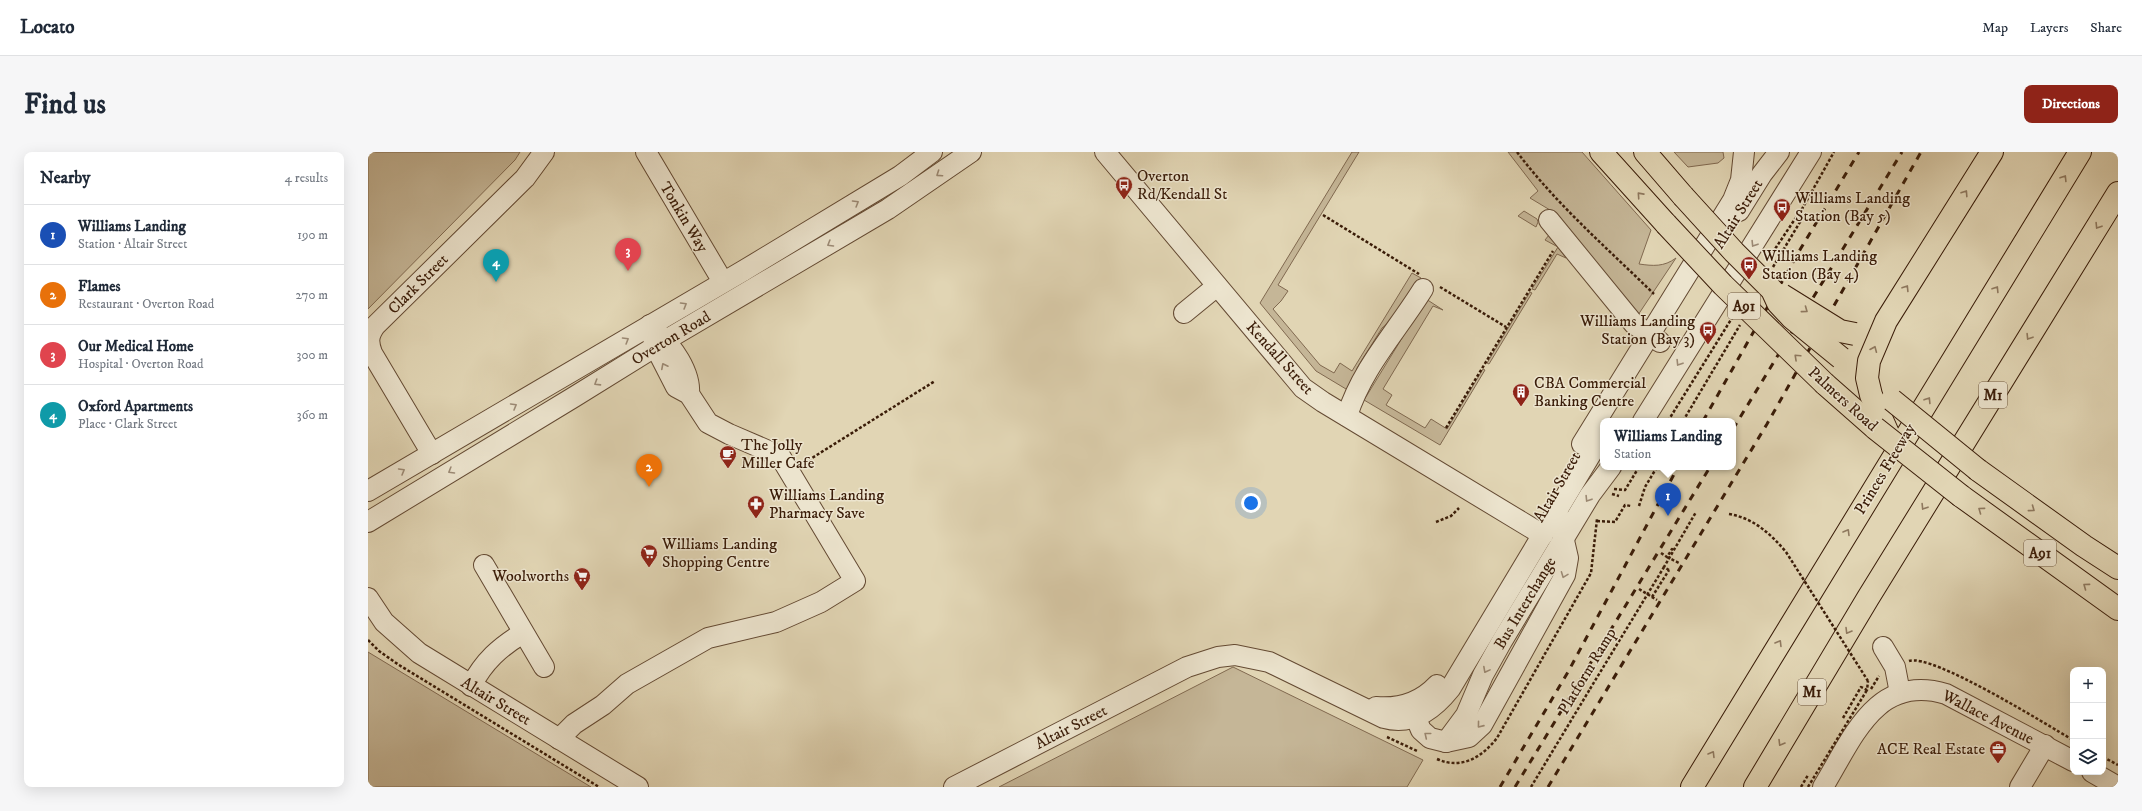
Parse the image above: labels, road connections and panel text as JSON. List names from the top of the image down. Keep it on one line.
{"streets":{"highway":["A91","M1","Palmers Road","Princes Freeway"],"street":["Altair Street","Tonkin Way","Clark Street","Overton Road","Kendall Street","Wallace Avenue"],"path":["Platform Ramp"]},"crossings":[["Altair Street","Kendall Street"],["Tonkin Way","Overton Road"],["Clark Street","Overton Road"]],"places":{"bus stop":["Overton Rd/Kendall St","Williams Landing Station (Bay 5)","Williams Landing Station (Bay 4)","Williams Landing Station (Bay 3)"],"building":["CBA Commercial Banking Centre"],"cafe":["The Jolly Miller Cafe"],"pharmacy":["Williams Landing Pharmacy Save"],"supermarket":["Williams Landing Shopping Centre","Woolworths"],"office":["ACE Real Estate"]},"page":{"header":"Locato","nav":["Map","Layers","Share"],"buttons":"Directions","title":"Find us","heading":["Nearby","4 results"],"list":[{"mark":"1","name":"Williams Landing","note":"Station · Altair Street","value":"190 m"},{"mark":"2","name":"Flames","note":"Restaurant · Overton Road","value":"270 m"},{"mark":"3","name":"Our Medical Home","note":"Hospital · Overton Road","value":"300 m"},{"mark":"4","name":"Oxford Apartments","note":"Place · Clark Street","value":"360 m"}],"pins":["3","4","2","1"],"popup":["Williams Landing","Station"],"map_buttons":["+","−"]}}
